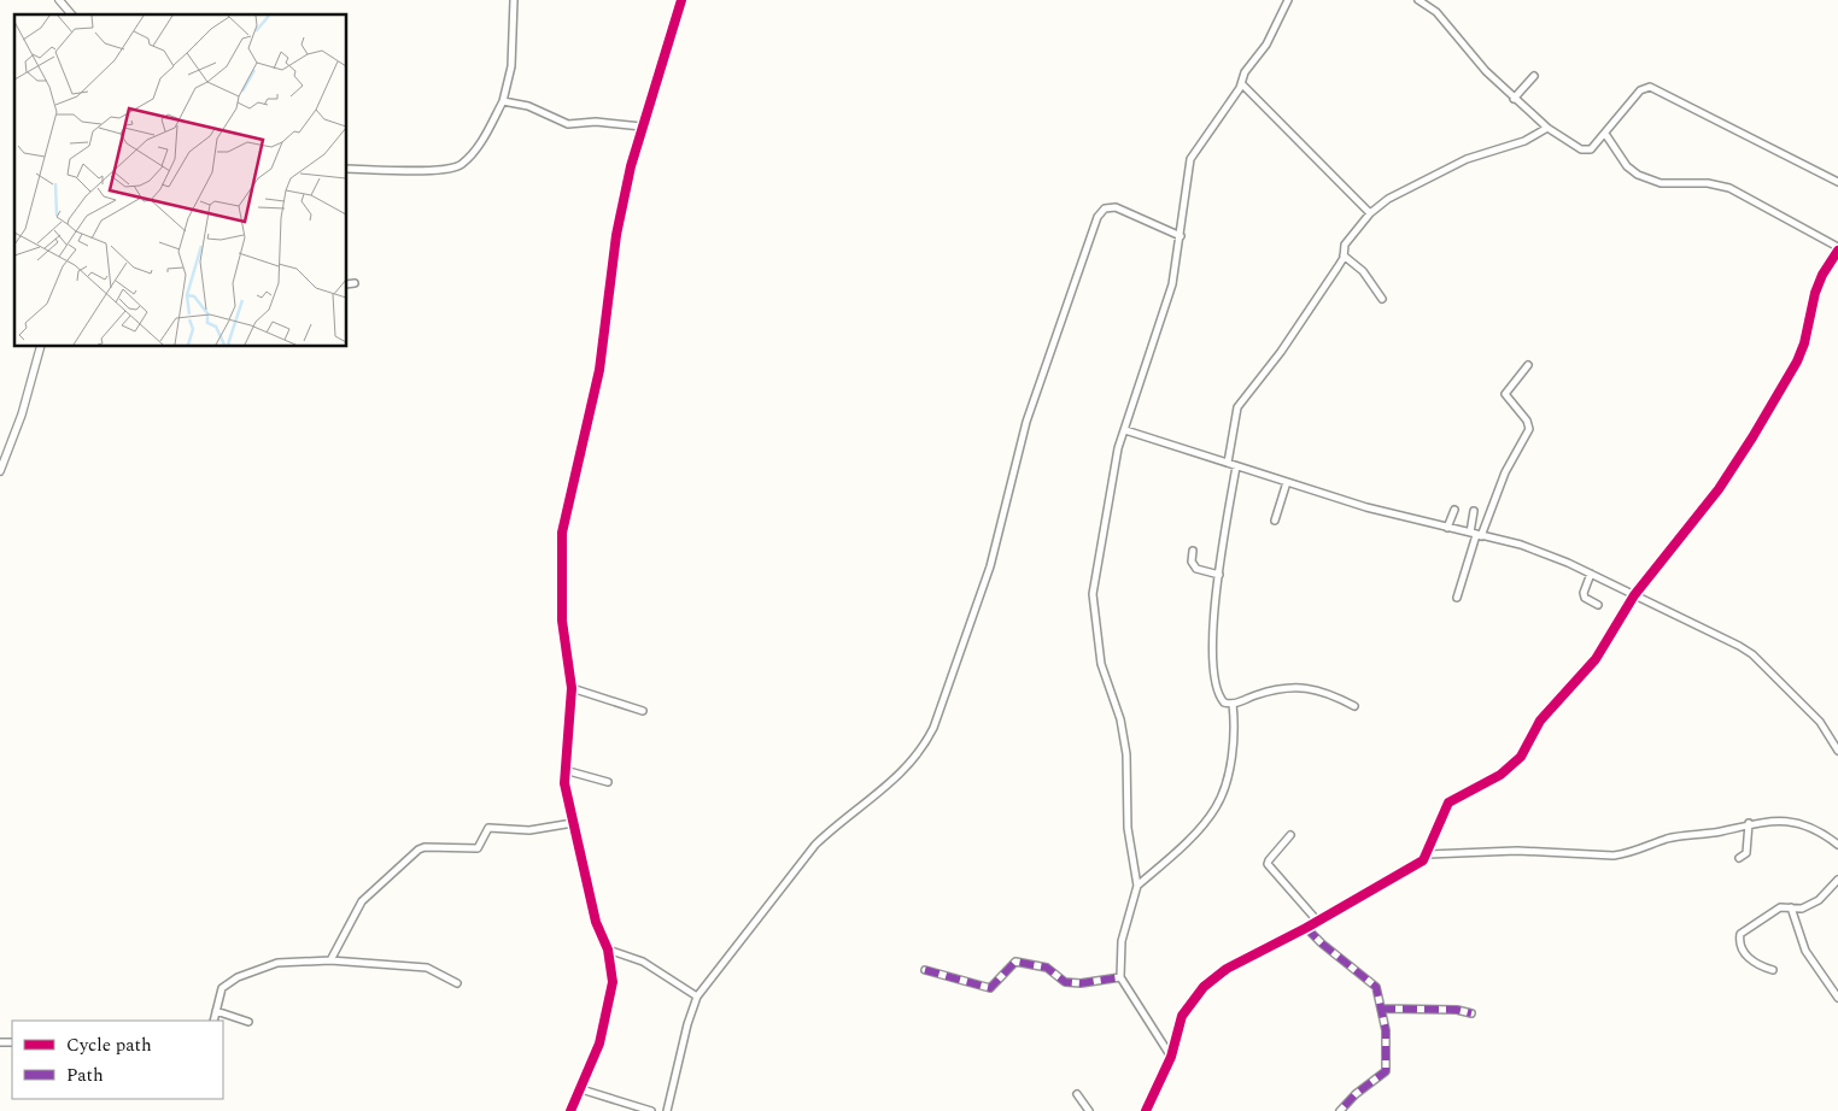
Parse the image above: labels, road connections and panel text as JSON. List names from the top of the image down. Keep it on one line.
{"legend":["Cycle path","Path"]}
